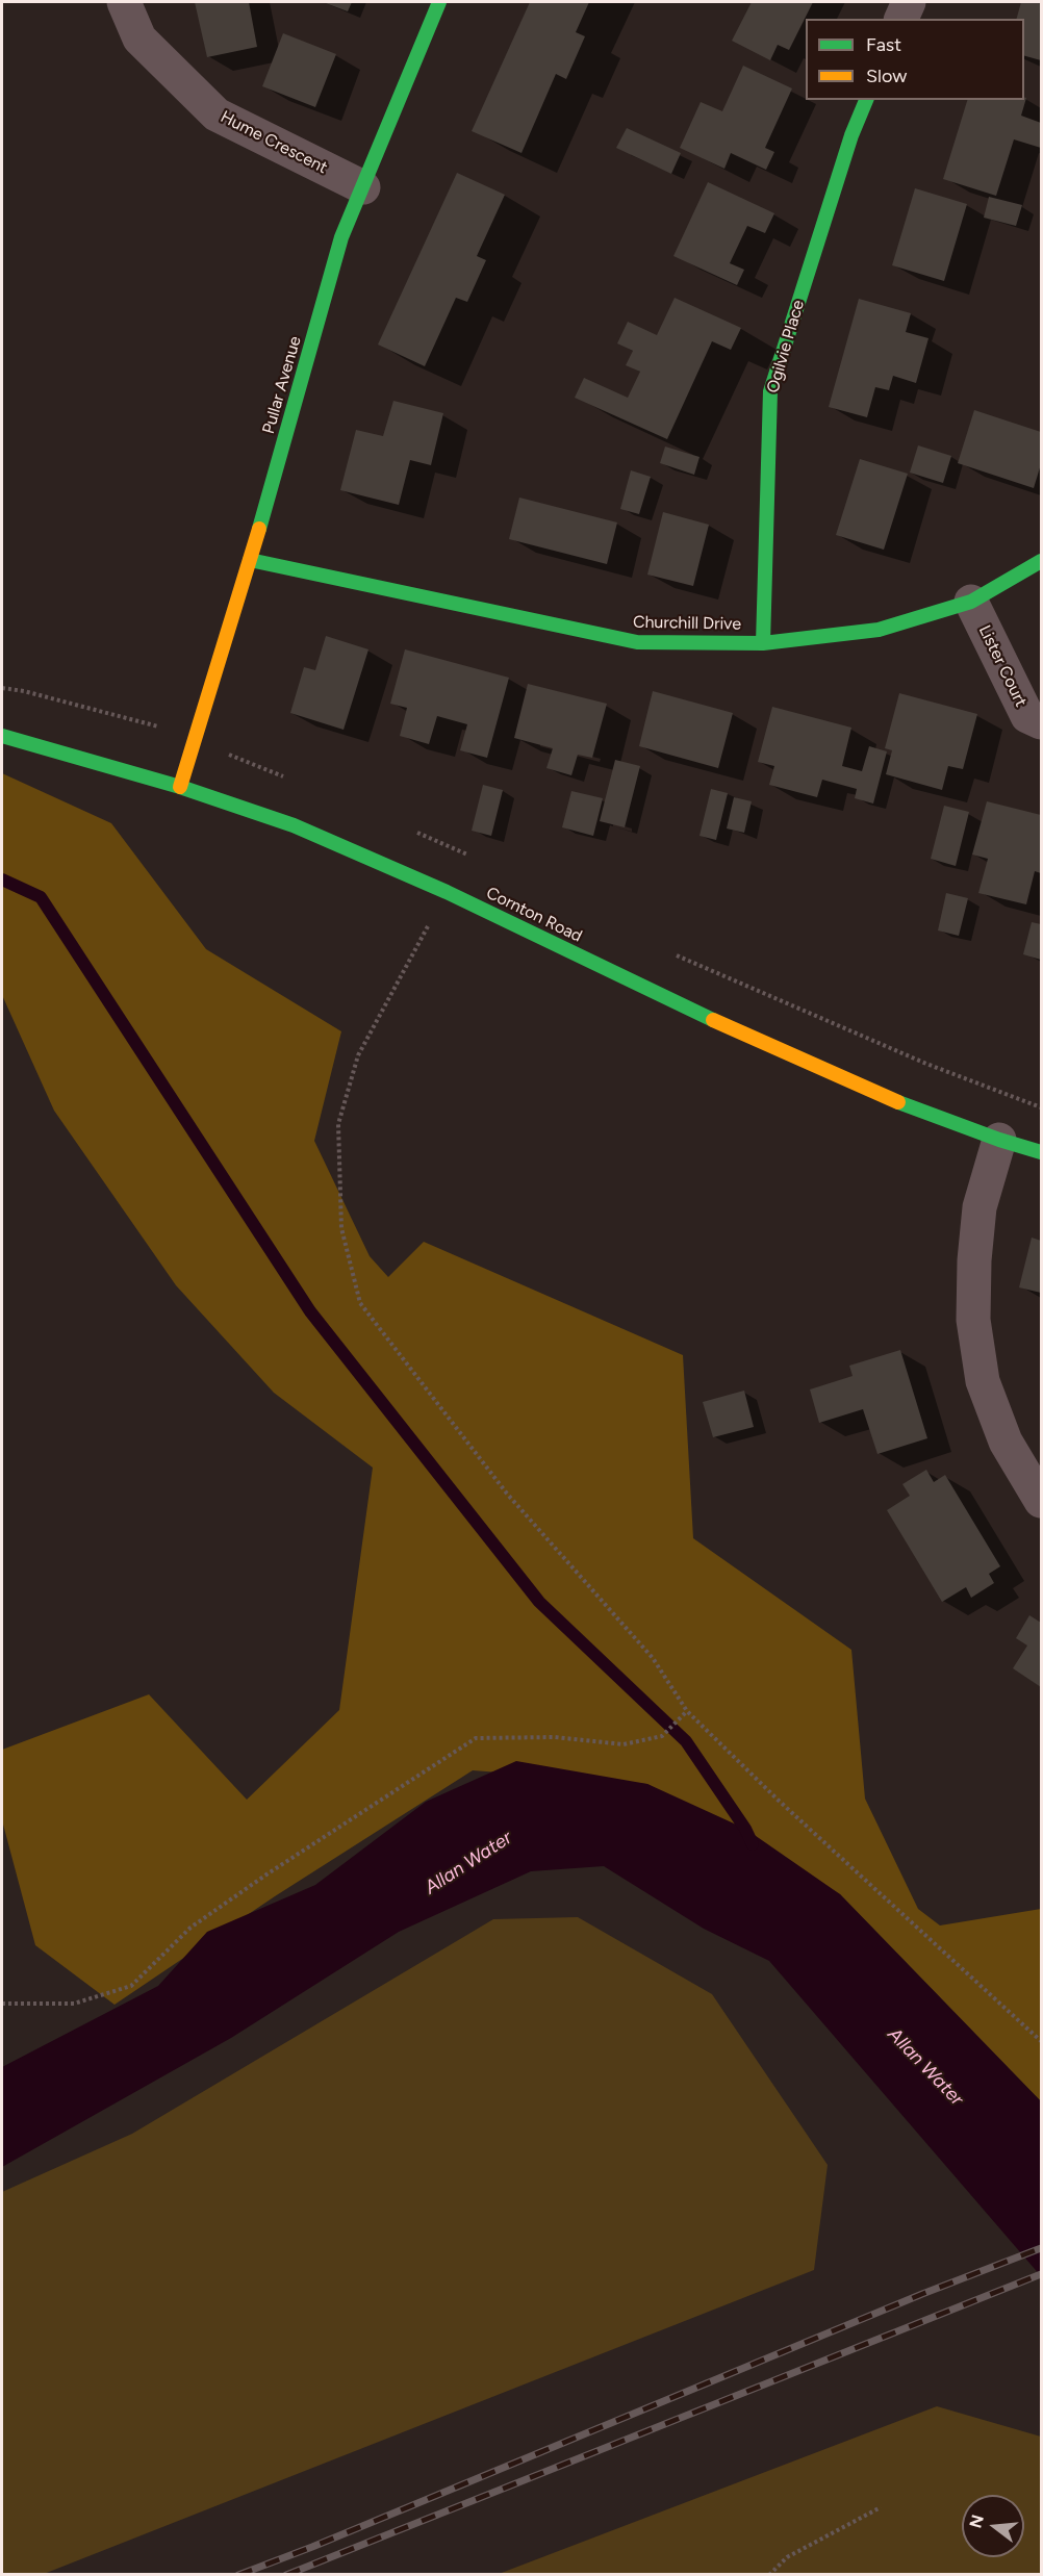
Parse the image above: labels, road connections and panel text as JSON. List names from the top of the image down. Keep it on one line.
{"streets":{"street":["Hume Crescent","Ogilvie Place","Pullar Avenue","Churchill Drive","Lister Court","Cornton Road"]},"crossings":[["Hume Crescent","Pullar Avenue"],["Ogilvie Place","Churchill Drive"],["Pullar Avenue","Churchill Drive"],["Pullar Avenue","Cornton Road"],["Churchill Drive","Lister Court"]],"water":["Allan Water"],"legend":["Fast","Slow"],"north":"left"}
